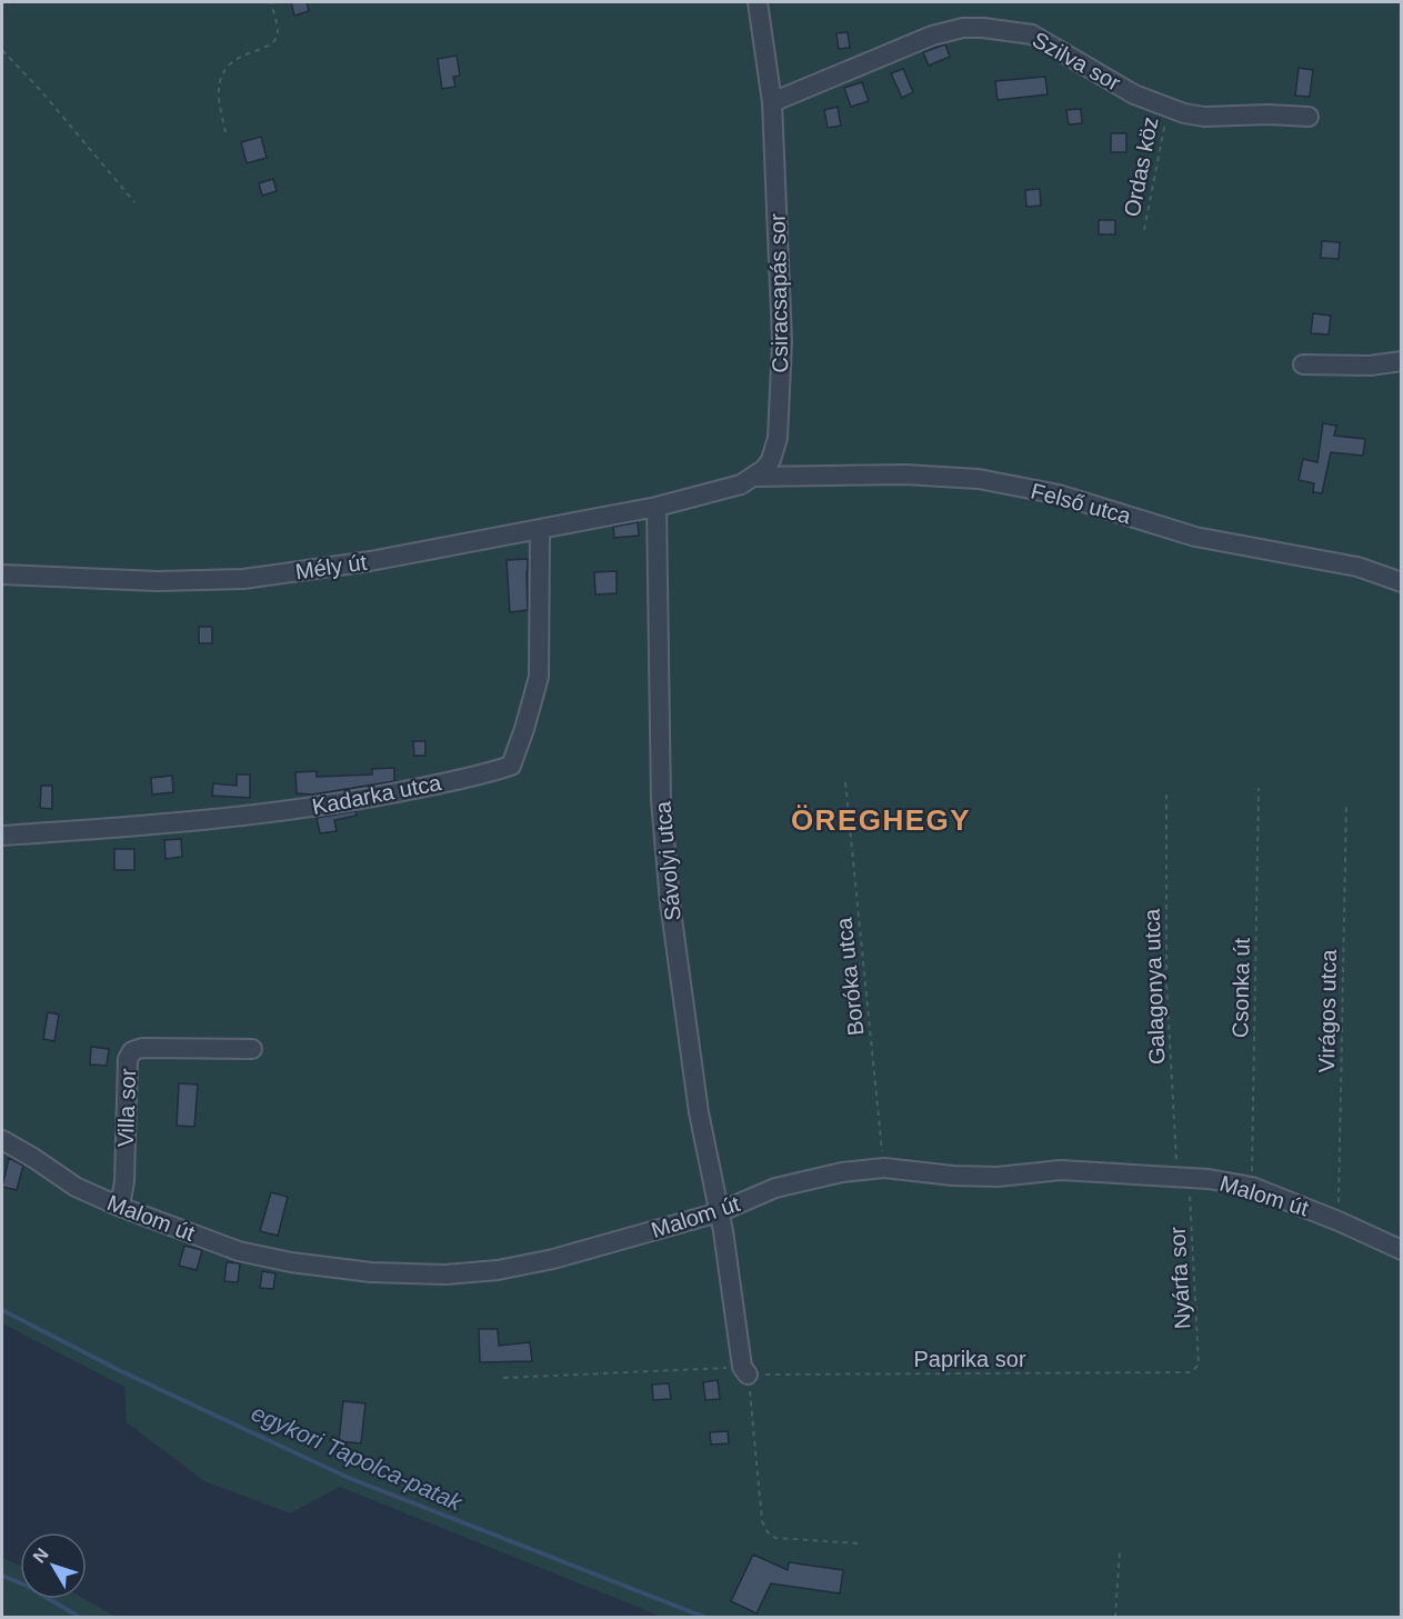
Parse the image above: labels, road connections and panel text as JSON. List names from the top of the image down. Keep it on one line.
{"streets":{"street":["Szilva sor","Csiracsapás sor","Felső utca","Mély út","Kadarka utca","Sávolyi utca","Villa sor","Malom út"],"path":["Ordas köz","Boróka utca","Galagonya utca","Csonka út","Virágos utca","Nyárfa sor","Paprika sor"]},"crossings":[["Szilva sor","Ordas köz"],["Szilva sor","Csiracsapás sor"],["Csiracsapás sor","Felső utca"],["Csiracsapás sor","Mély út"],["Csiracsapás sor","Sávolyi utca"],["Mély út","Kadarka utca"],["Mély út","Sávolyi utca"],["Sávolyi utca","Malom út"],["Sávolyi utca","Paprika sor"],["Boróka utca","Malom út"],["Galagonya utca","Malom út"],["Galagonya utca","Nyárfa sor"],["Csonka út","Malom út"],["Virágos utca","Malom út"],["Villa sor","Malom út"],["Malom út","Nyárfa sor"],["Nyárfa sor","Paprika sor"]],"districts":["ÖREGHEGY"],"water":["egykori Tapolca-patak"],"north":"top left"}
